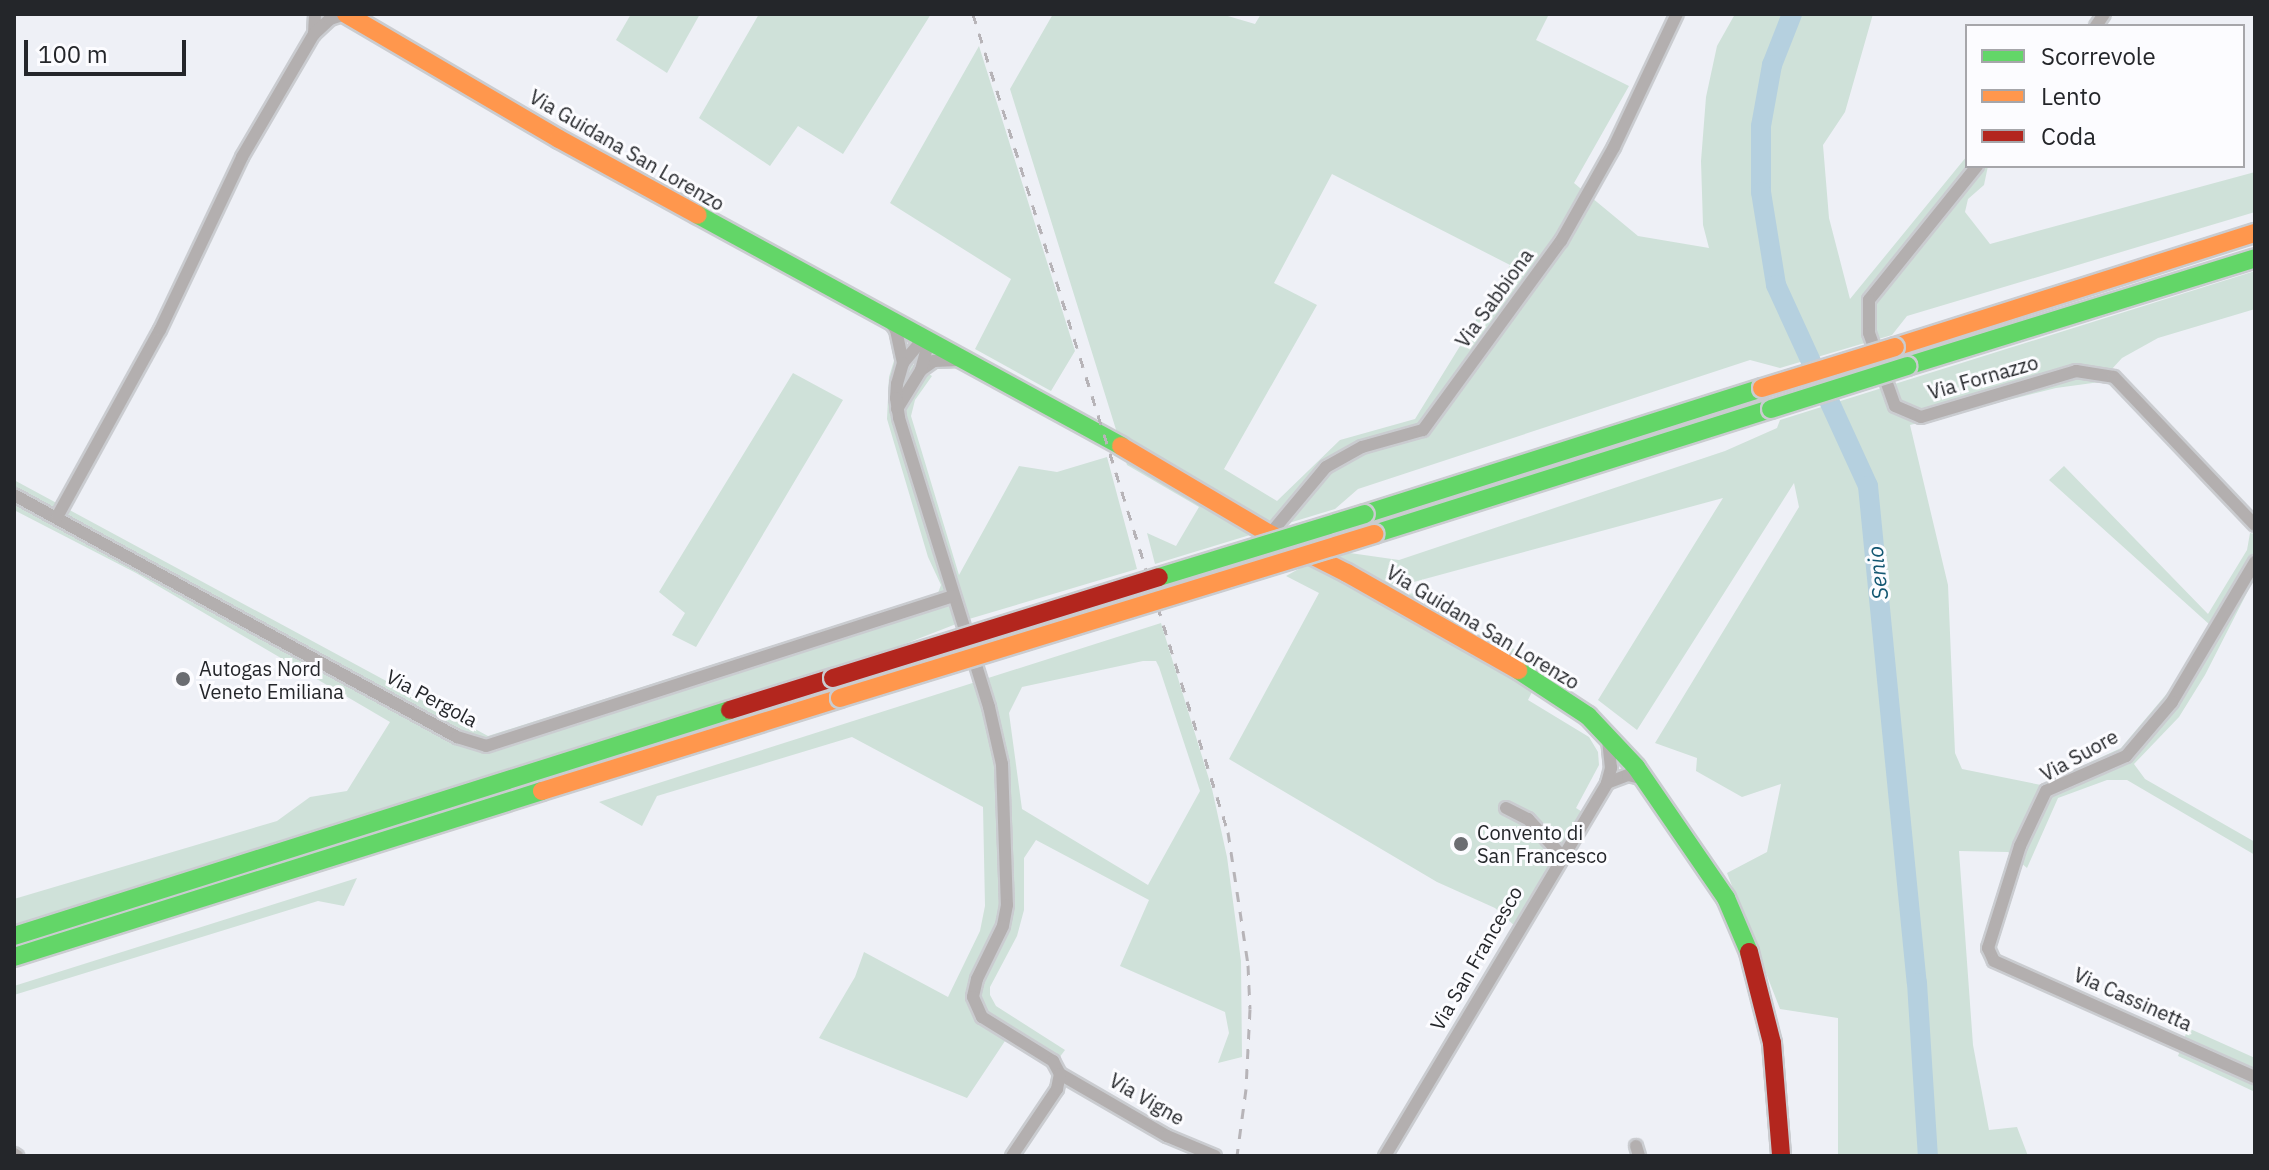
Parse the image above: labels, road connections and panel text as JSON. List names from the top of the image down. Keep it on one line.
{"streets":{"main road":["Via Guidana San Lorenzo"],"street":["Via Sabbiona","Via Fornazzo","Via Pergola","Via Suore","Via San Francesco","Via Cassinetta","Via Vigne"]},"crossings":[["Via Guidana San Lorenzo","Via Sabbiona"],["Via Guidana San Lorenzo","Via San Francesco"],["Via Pergola","Via Vigne"],["Via Suore","Via Cassinetta"]],"water":["Senio"],"places":["Autogas Nord Veneto Emiliana","Convento di San Francesco"],"legend":["Scorrevole","Lento","Coda"],"scale_bar":"100 m"}
